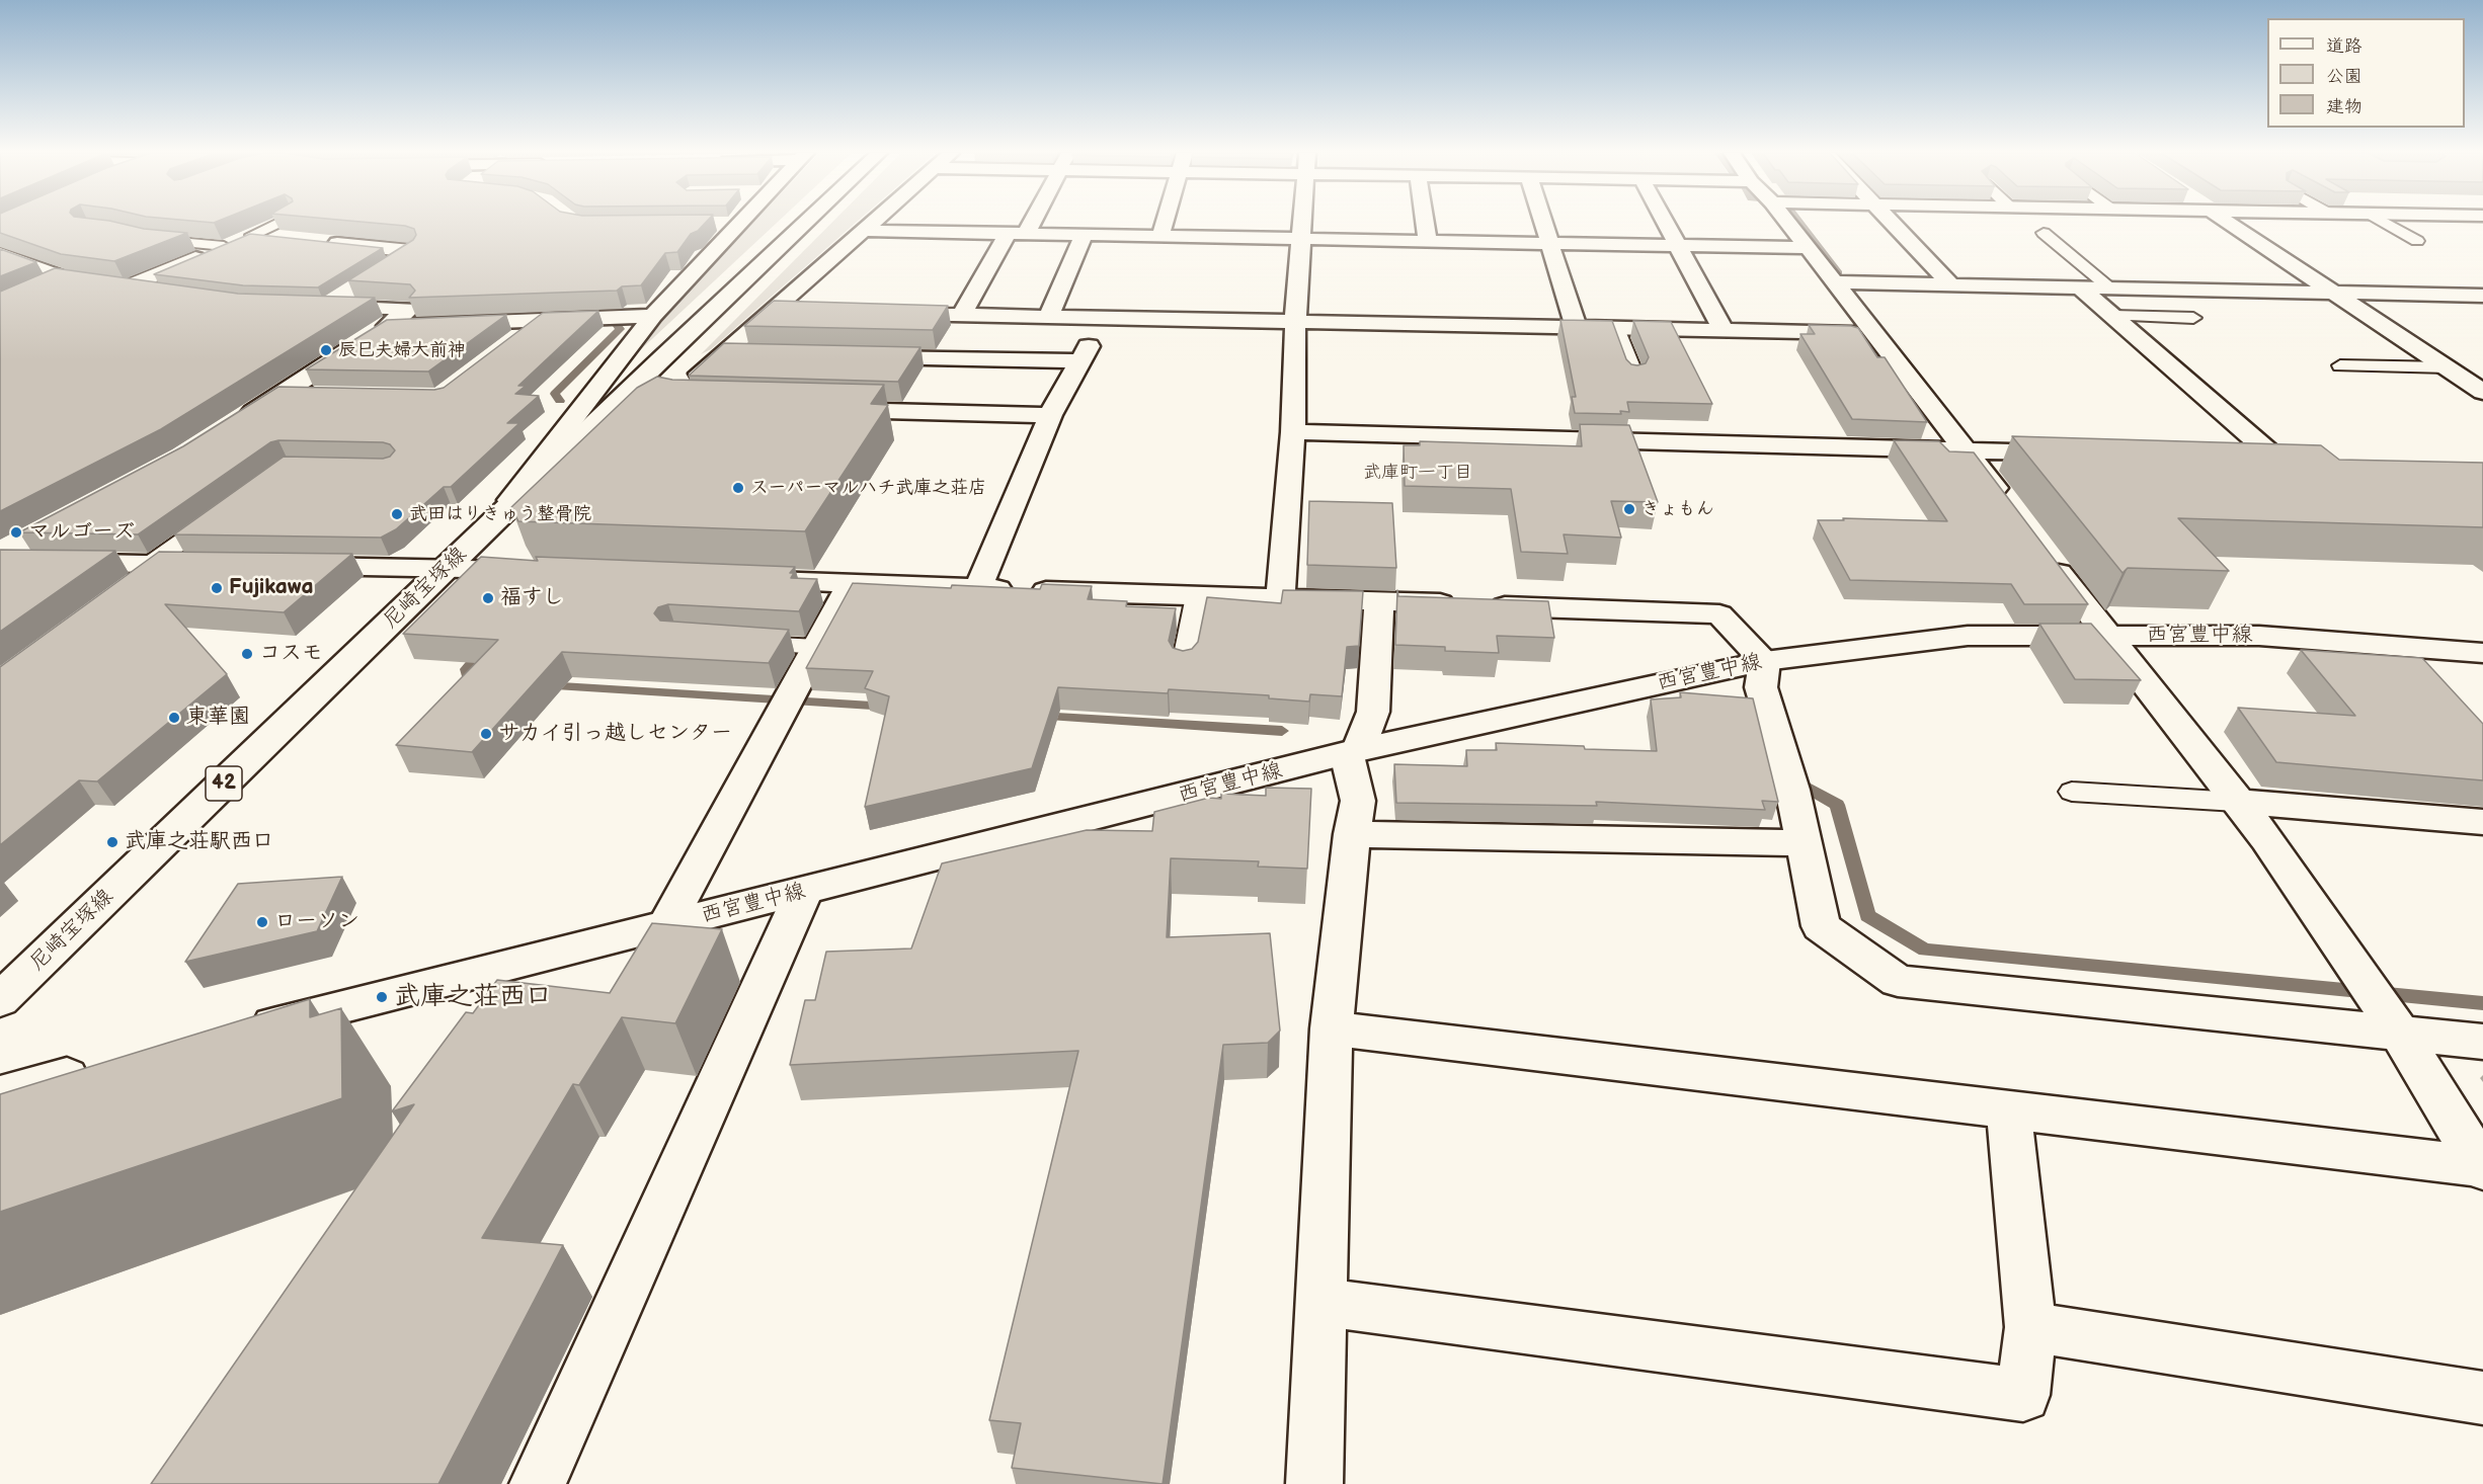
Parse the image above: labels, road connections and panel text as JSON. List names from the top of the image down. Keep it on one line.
{"streets":{"street":["尼崎宝塚線","西宮豊中線","42"]},"districts":["武庫町一丁目"],"places":["辰巳夫婦大前神","スーパーマルハチ武庫之荘店","きょもん","武田はりきゅう整骨院","マルゴーズ","Fujikawa","福すし","コスモ","東華園","サカイ引っ越しセンター","武庫之荘駅西口","ローソン","武庫之荘西口"],"legend":["道路","公園","建物"]}
